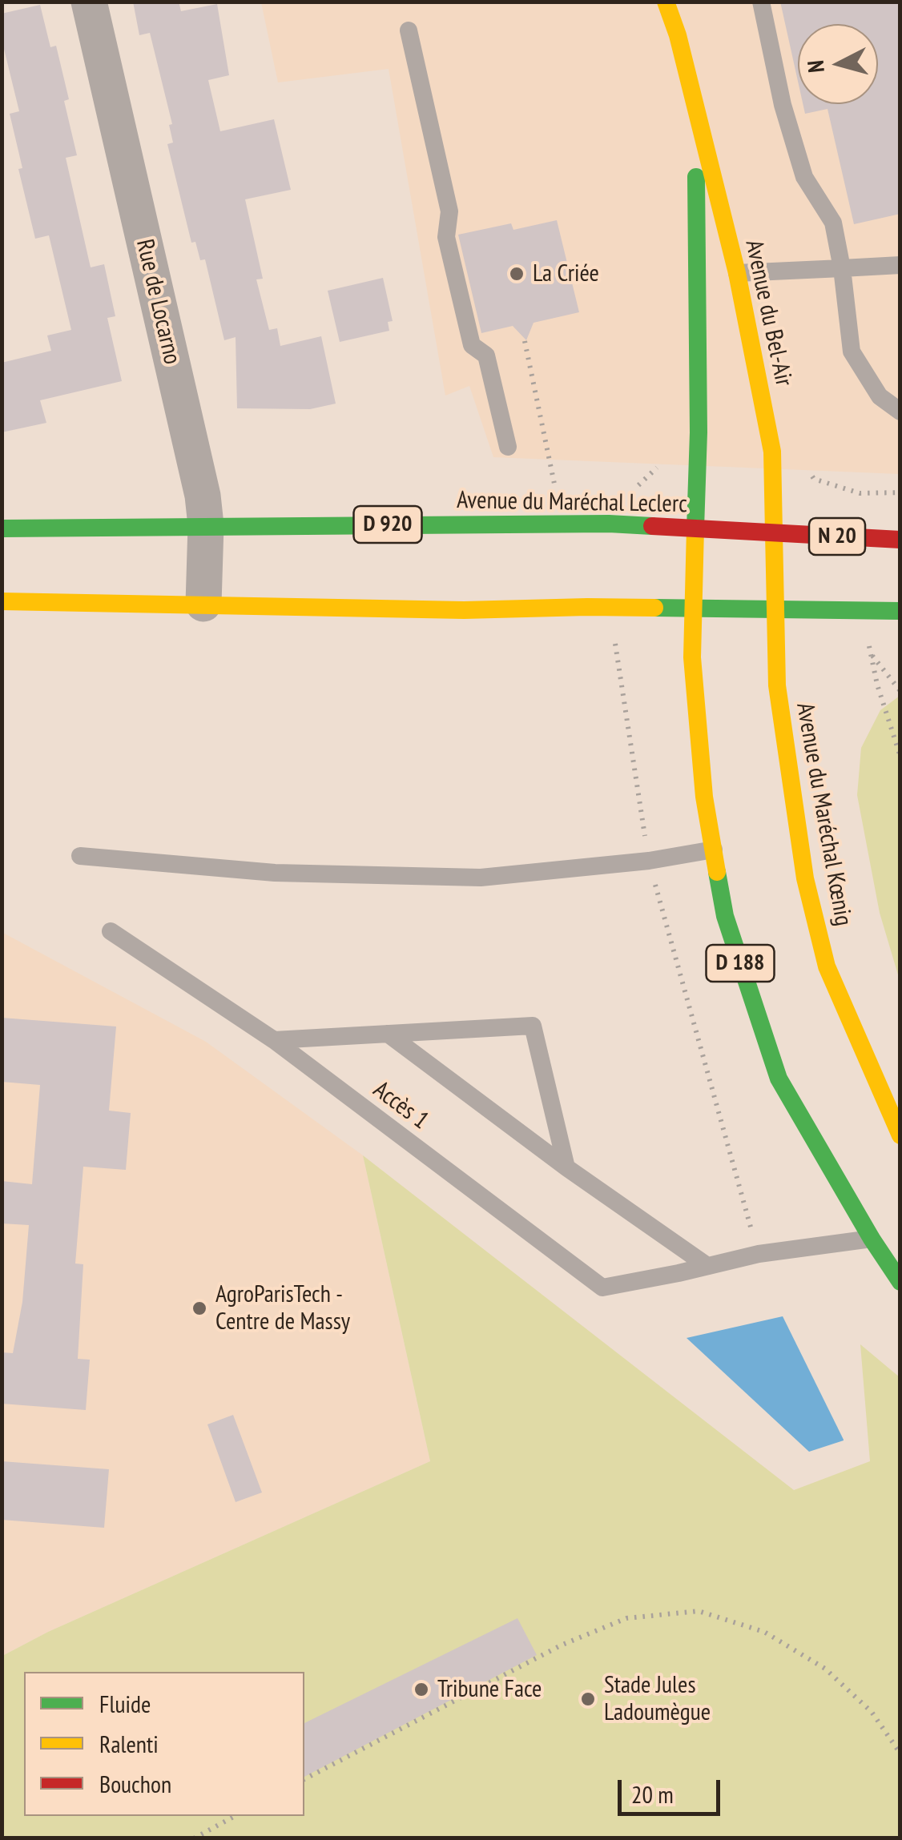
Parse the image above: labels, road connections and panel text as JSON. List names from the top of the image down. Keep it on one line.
{"streets":{"main road":["Avenue du Bel-Air","Avenue du Maréchal Leclerc","D 920","N 20","Avenue du Maréchal Kœnig","D 188"],"street":["Rue de Locarno"],"lane":["Accès 1"]},"crossings":[["Rue de Locarno","Avenue du Maréchal Leclerc"],["Avenue du Bel-Air","Avenue du Maréchal Leclerc"],["Avenue du Bel-Air","Avenue du Maréchal Kœnig"],["Avenue du Bel-Air","D 188"],["Avenue du Maréchal Leclerc","Avenue du Maréchal Kœnig"],["Avenue du Maréchal Leclerc","D 188"],["D 188","Accès 1"]],"places":["La Criée","AgroParisTech - Centre de Massy","Tribune Face","Stade Jules Ladoumègue"],"legend":["Fluide","Ralenti","Bouchon"],"scale_bar":"20 m","north":"left"}
